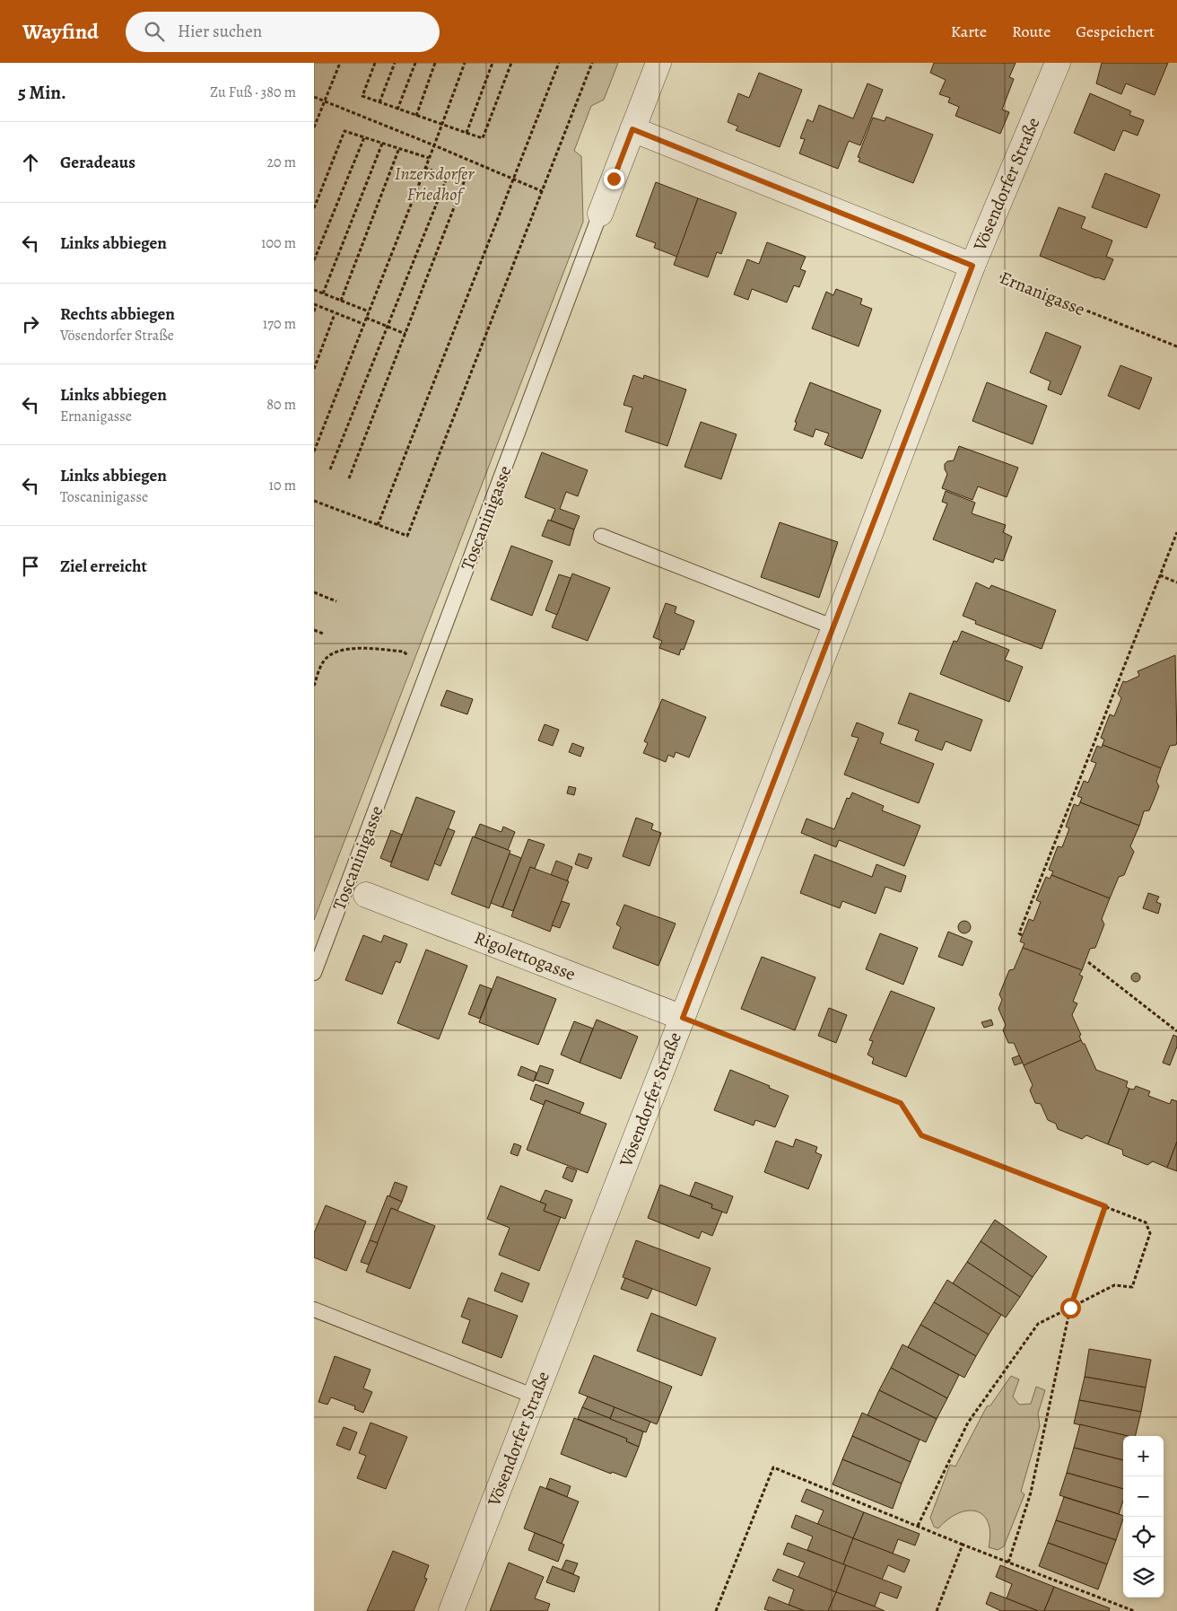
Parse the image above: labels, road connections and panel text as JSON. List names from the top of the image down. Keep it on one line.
{"streets":{"street":["Vösendorfer Straße","Toscaninigasse","Rigolettogasse"],"path":["Ernanigasse"]},"crossings":[["Vösendorfer Straße","Ernanigasse"],["Vösendorfer Straße","Rigolettogasse"]],"parks":["Inzersdorfer Friedhof"],"page":{"header":"Wayfind","search":"Hier suchen","nav":["Karte","Route","Gespeichert"],"heading":["5 Min.","Zu Fuß · 380 m"],"list":[["Geradeaus","20 m"],["Links abbiegen","100 m"],["Rechts abbiegen","Vösendorfer Straße","170 m"],["Links abbiegen","Ernanigasse","80 m"],["Links abbiegen","Toscaninigasse","10 m"],"Ziel erreicht"],"map_buttons":["+","−"]}}
